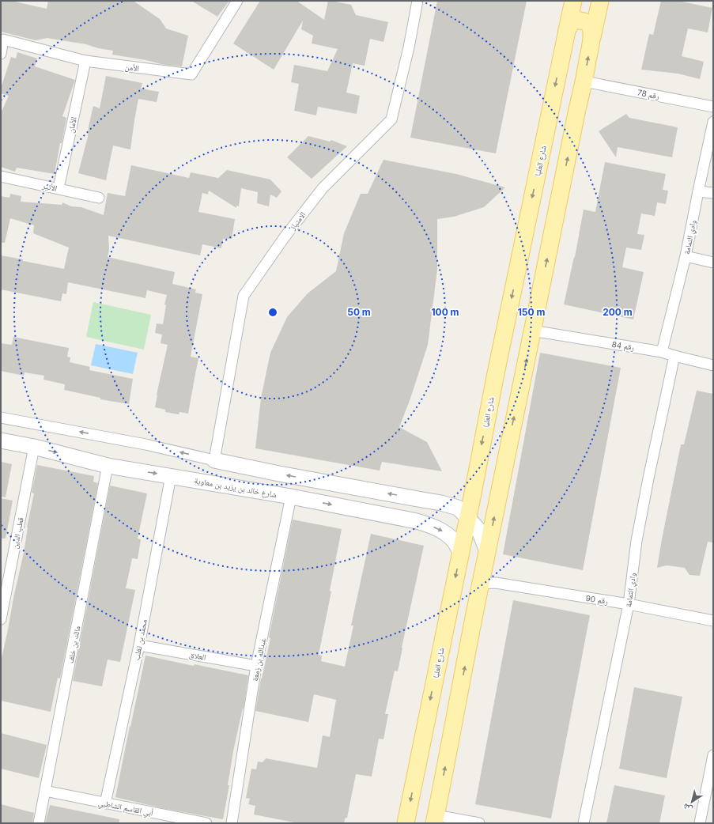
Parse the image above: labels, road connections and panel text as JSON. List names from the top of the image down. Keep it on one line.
{"streets":{"main road":["شارع العليا","شارع خالد بن يزيد بن معاوية"],"street":["الأمن","رقم 78","الأمان","الأثير","الامتياز","وادي الثمامة","رقم 84","قطب الدين","رقم 90","محمد بن تغلب","مالك بن خلف","العلاق","عبدالله بن زمعة","أبي القاسم الشاطبي"]},"crossings":[["الأمن","الأمان"],["الأمان","الأثير"],["شارع العليا","شارع خالد بن يزيد بن معاوية"],["وادي الثمامة","رقم 84"],["وادي الثمامة","رقم 90"],["شارع خالد بن يزيد بن معاوية","قطب الدين"],["شارع خالد بن يزيد بن معاوية","محمد بن تغلب"],["شارع خالد بن يزيد بن معاوية","مالك بن خلف"],["شارع خالد بن يزيد بن معاوية","عبدالله بن زمعة"],["محمد بن تغلب","العلاق"],["محمد بن تغلب","أبي القاسم الشاطبي"],["مالك بن خلف","أبي القاسم الشاطبي"],["العلاق","عبدالله بن زمعة"]],"north":"bottom left","rings":["50 m","100 m","150 m","200 m"]}
